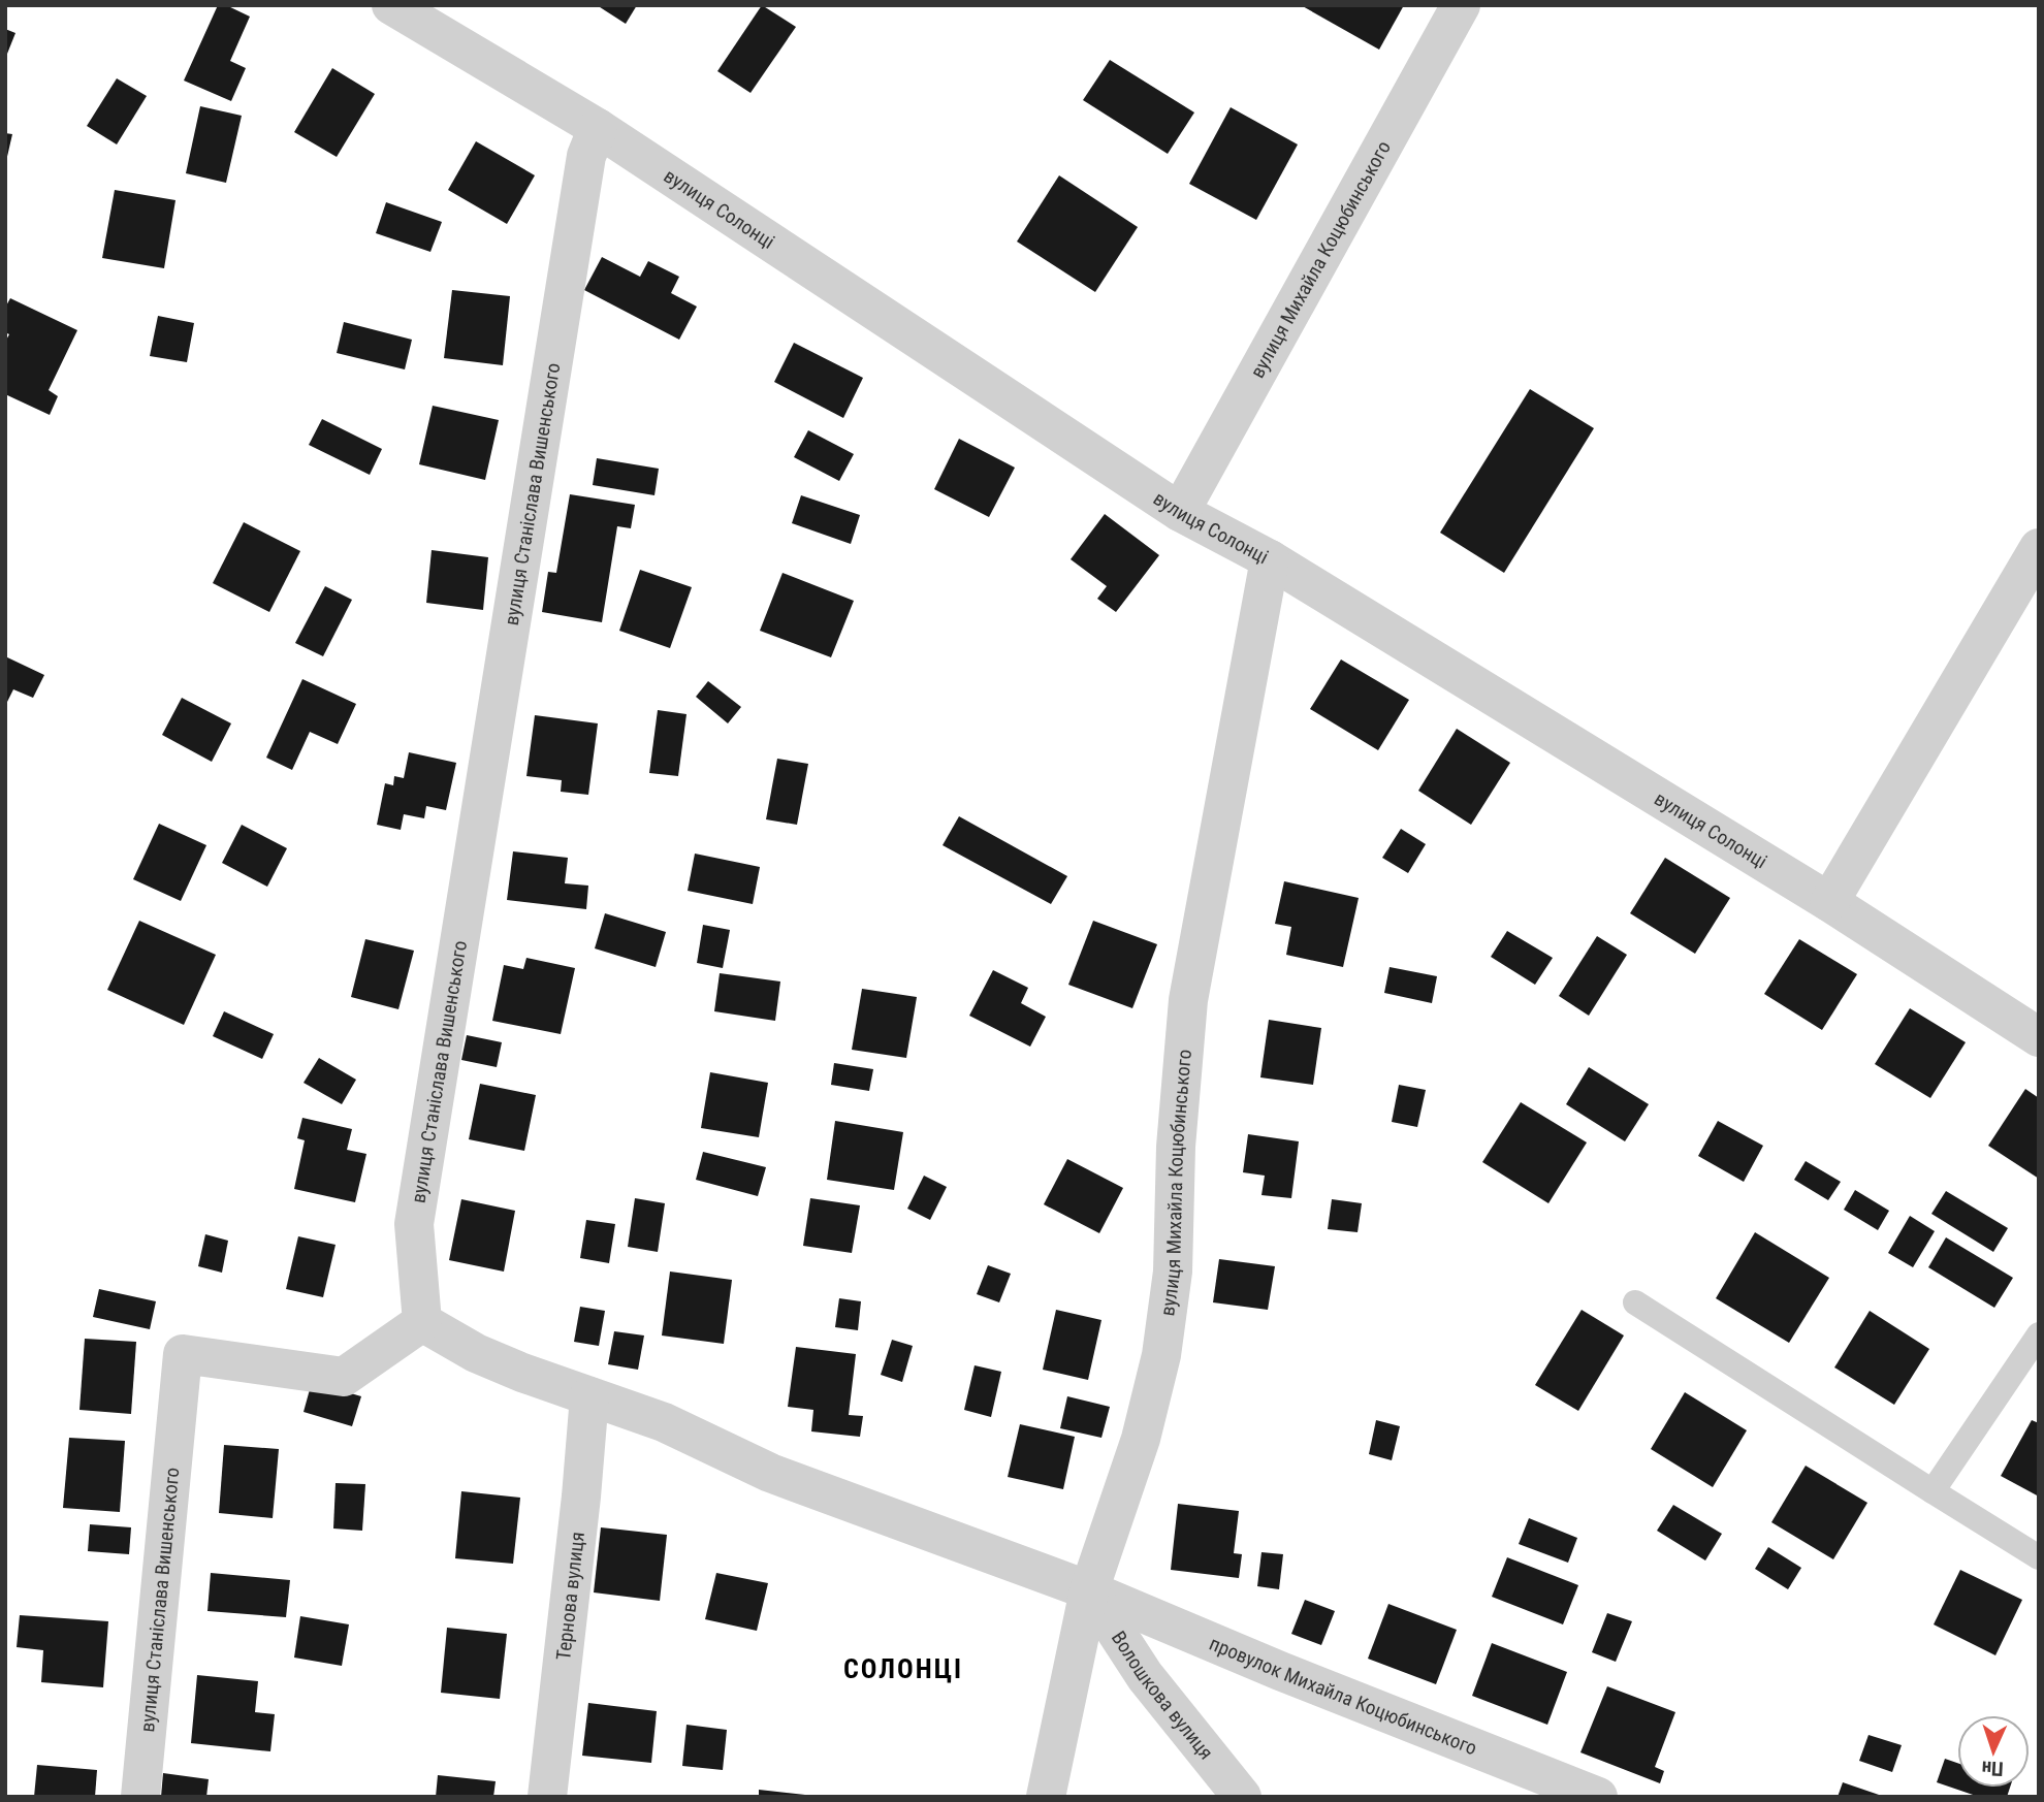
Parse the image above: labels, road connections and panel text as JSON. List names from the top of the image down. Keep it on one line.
{"streets":{"street":["вулиця Солонці","вулиця Михайла Коцюбинського","вулиця Станіслава Вишенського","Тернова вулиця","Волошкова вулиця","провулок Михайла Коцюбинського"]},"crossings":[["вулиця Солонці","вулиця Михайла Коцюбинського"],["вулиця Солонці","вулиця Станіслава Вишенського"],["вулиця Михайла Коцюбинського","Волошкова вулиця"],["вулиця Михайла Коцюбинського","провулок Михайла Коцюбинського"],["вулиця Станіслава Вишенського","провулок Михайла Коцюбинського"],["Тернова вулиця","провулок Михайла Коцюбинського"],["Волошкова вулиця","провулок Михайла Коцюбинського"]],"districts":["СОЛОНЦІ"],"north":"bottom"}
